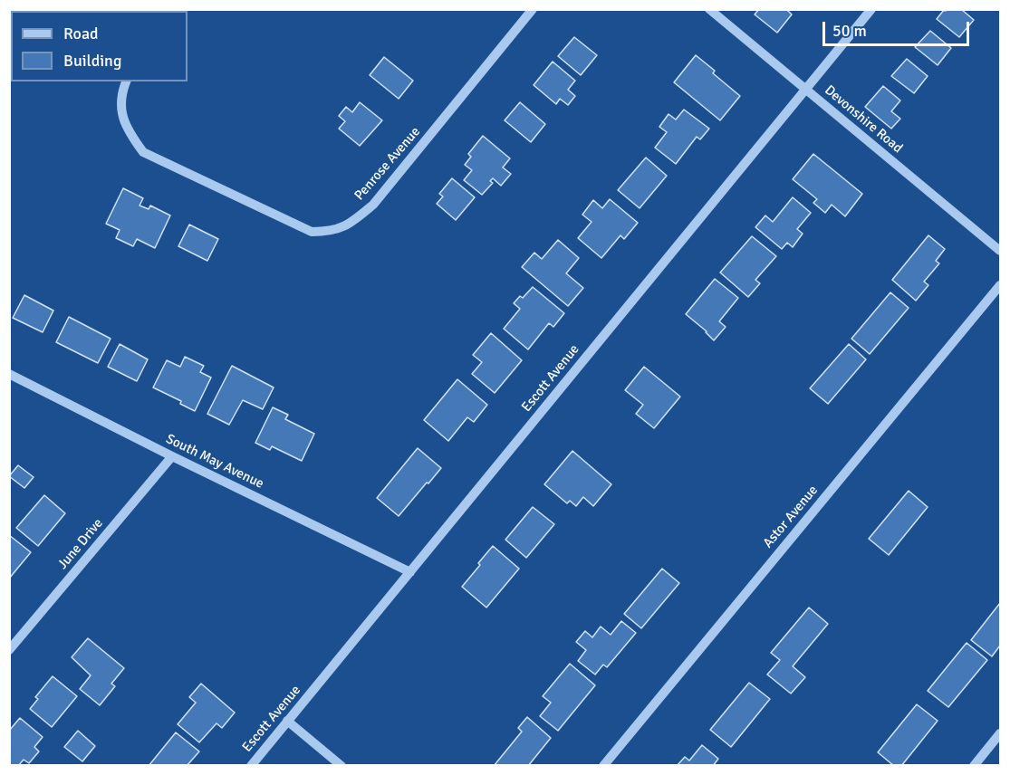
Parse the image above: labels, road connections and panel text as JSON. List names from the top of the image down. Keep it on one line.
{"streets":{"street":["Devonshire Road","Penrose Avenue","Escott Avenue","South May Avenue","Astor Avenue","June Drive"]},"crossings":[["Devonshire Road","Escott Avenue"],["Escott Avenue","South May Avenue"],["South May Avenue","June Drive"]],"legend":["Road","Building"],"scale_bar":"50 m"}
